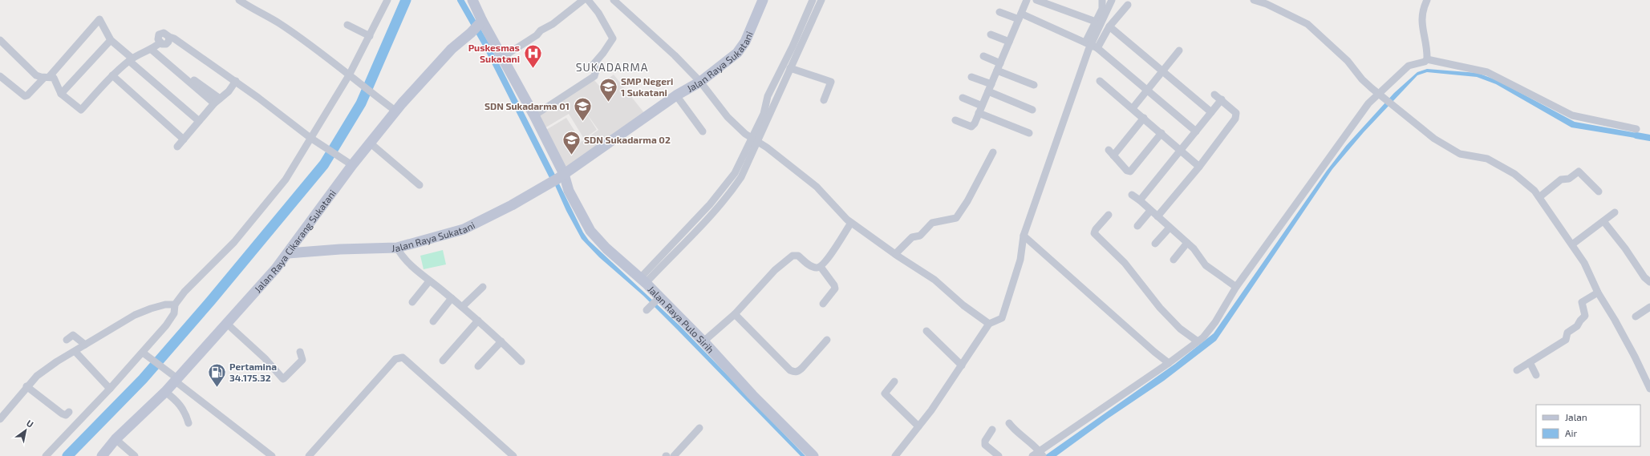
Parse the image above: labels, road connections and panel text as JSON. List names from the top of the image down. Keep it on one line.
{"streets":{"street":["Jalan Raya Sukatani","Jalan Raya Cikarang Sukatani","Jalan Raya Pulo Sirih"]},"crossings":[["Jalan Raya Sukatani","Jalan Raya Cikarang Sukatani"],["Jalan Raya Sukatani","Jalan Raya Pulo Sirih"]],"districts":["SUKADARMA"],"places":{"hospital":["Puskesmas Sukatani"],"school or university":["SMP Negeri 1 Sukatani","SDN Sukadarma 01","SDN Sukadarma 02"],"fuel station":["Pertamina 34.175.32"]},"legend":["Jalan","Air"],"north":"top right"}
